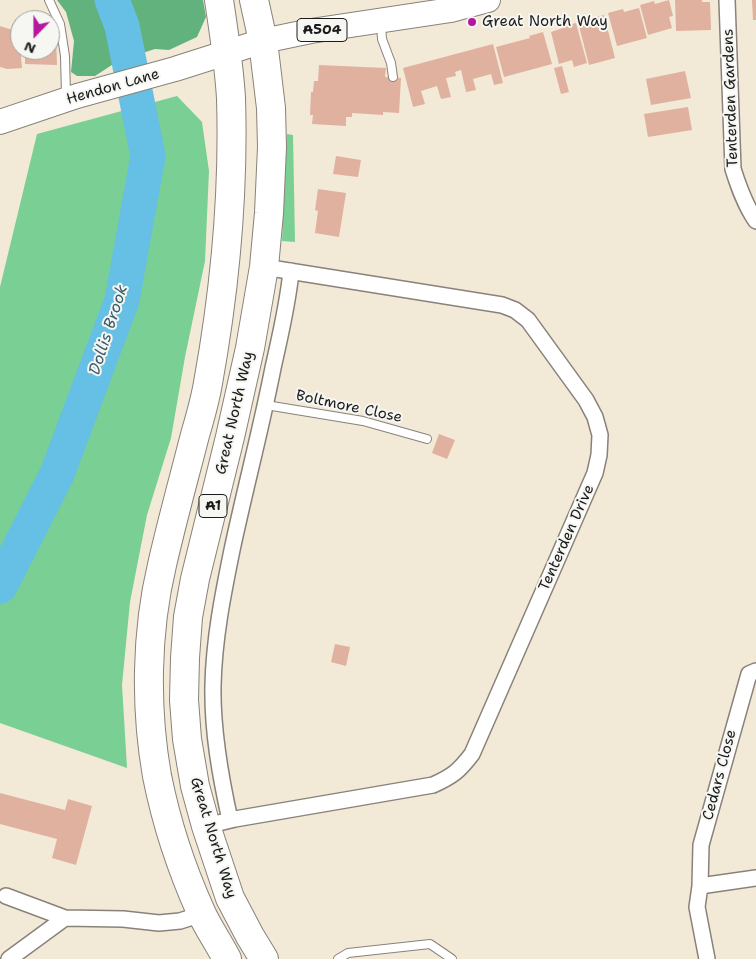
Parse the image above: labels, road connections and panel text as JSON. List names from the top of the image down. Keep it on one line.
{"streets":{"highway":["Great North Way","A1"],"main road":["A504","Hendon Lane"],"street":["Tenterden Gardens","Tenterden Drive","Cedars Close"],"lane":["Boltmore Close"]},"crossings":[["A504","Hendon Lane"],["A504","Great North Way"],["A504","A1"],["Hendon Lane","A1"],["Boltmore Close","Great North Way"],["Great North Way","Tenterden Drive"]],"water":["Dollis Brook"],"places":["Great North Way"],"north":"bottom"}
